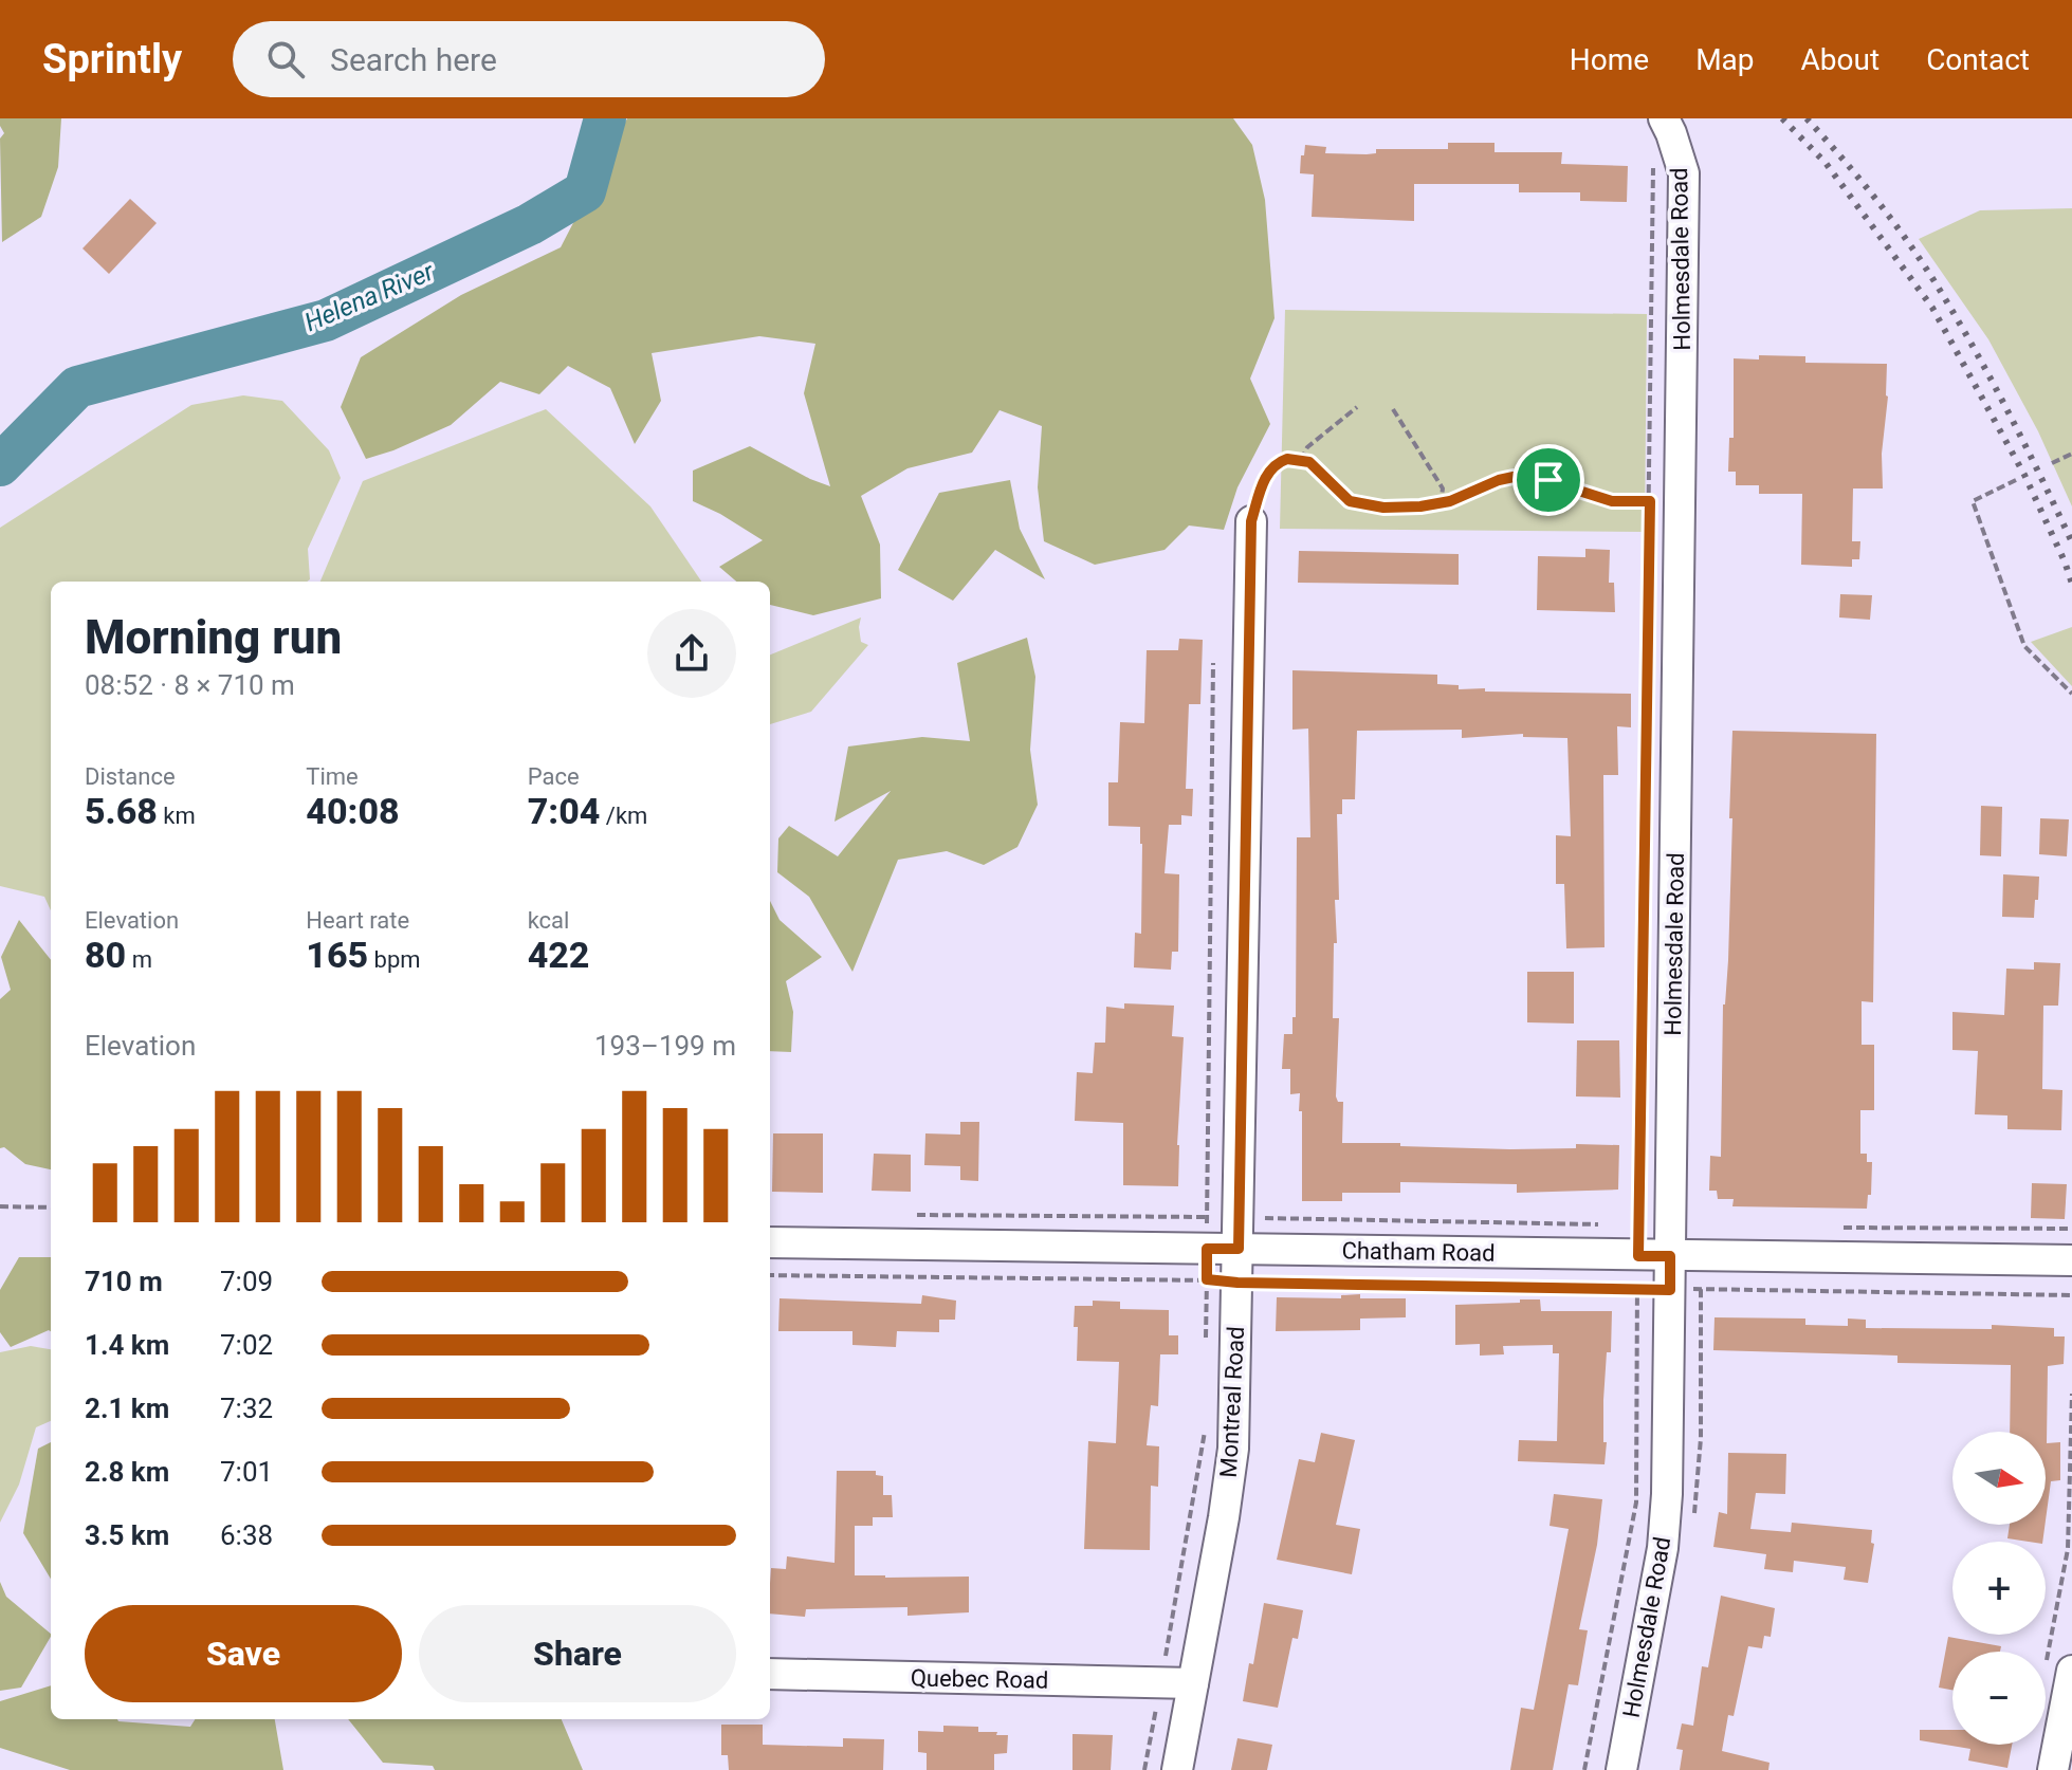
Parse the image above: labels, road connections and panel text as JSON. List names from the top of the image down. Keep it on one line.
{"streets":{"street":["Holmesdale Road","Chatham Road","Montreal Road","Quebec Road"]},"crossings":[["Holmesdale Road","Chatham Road"],["Chatham Road","Montreal Road"],["Montreal Road","Quebec Road"]],"water":["Helena River"],"north":"right","page":{"header":"Sprintly","search":"Search here","nav":["Home","Map","About","Contact"],"heading":["Morning run","08:52 · 8 × 710 m"],"stats":[["Distance","5.68 km"],["Time","40:08"],["Pace","7:04 /km"],["Elevation","80 m"],["Heart rate","165 bpm"],["kcal","422"]],"chart":["Elevation","193–199 m"],"list":[{"name":"710 m","note":"7:09"},{"name":"1.4 km","note":"7:02"},{"name":"2.1 km","note":"7:32"},{"name":"2.8 km","note":"7:01"},{"name":"3.5 km","note":"6:38"}],"map_buttons":["+","−"],"buttons":["Save","Share"]}}
